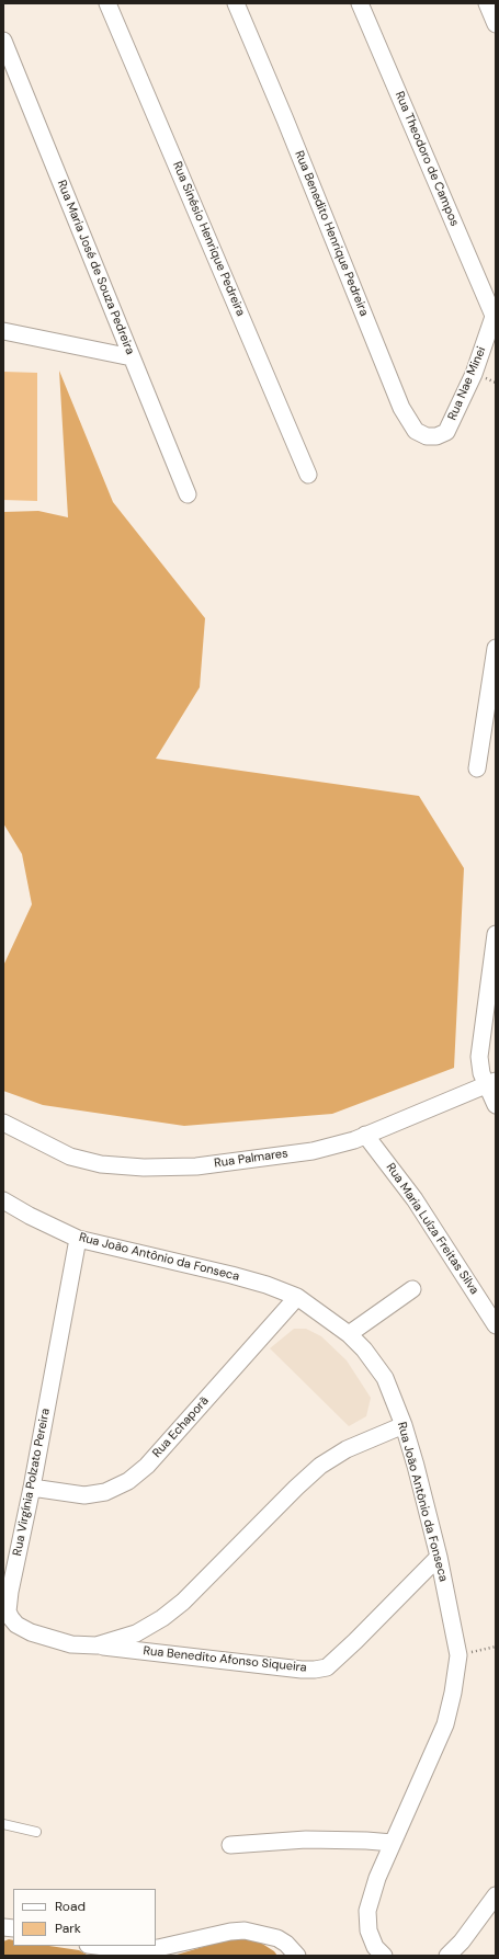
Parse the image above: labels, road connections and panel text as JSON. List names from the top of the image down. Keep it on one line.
{"streets":{"street":["Rua Theodoro de Campos","Rua Benedito Henrique Pedreira","Rua Sinésio Henrique Pedreira","Rua Maria José de Souza Pedreira","Rua Nae Minei","Rua Palmares","Rua Maria Luíza Freitas Silva","Rua João Antônio da Fonseca","Rua Echaporã","Rua Virgínia Polzato Pereira","Rua Benedito Afonso Siqueira"]},"crossings":[["Rua Theodoro de Campos","Rua Nae Minei"],["Rua Benedito Henrique Pedreira","Rua Nae Minei"],["Rua Palmares","Rua Maria Luíza Freitas Silva"],["Rua João Antônio da Fonseca","Rua Echaporã"],["Rua João Antônio da Fonseca","Rua Virgínia Polzato Pereira"],["Rua João Antônio da Fonseca","Rua Benedito Afonso Siqueira"],["Rua Echaporã","Rua Virgínia Polzato Pereira"],["Rua Virgínia Polzato Pereira","Rua Benedito Afonso Siqueira"]],"legend":["Road","Park"]}
